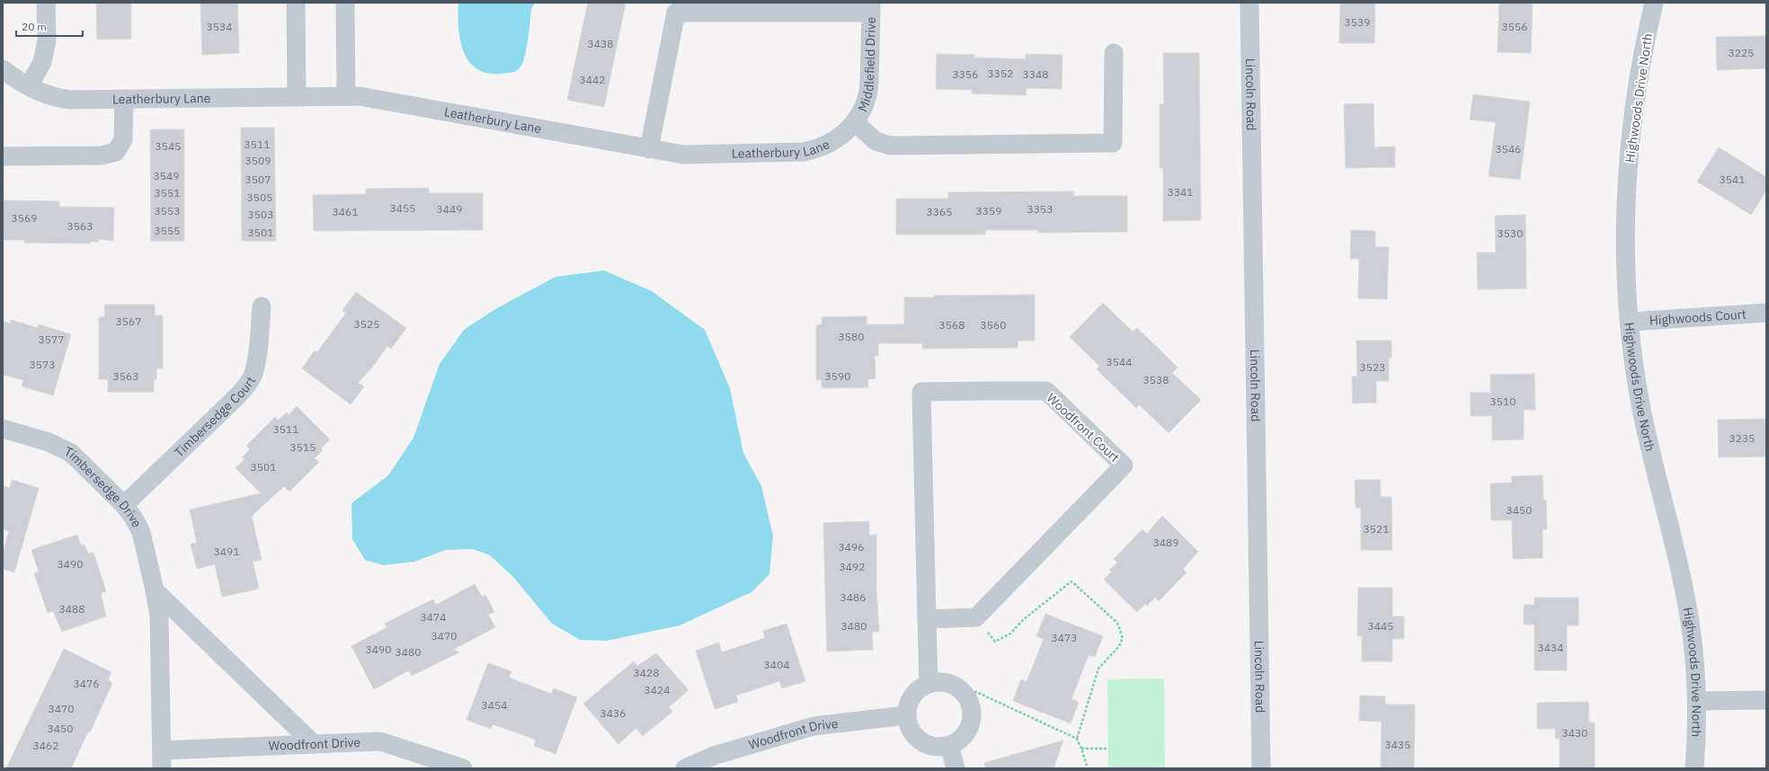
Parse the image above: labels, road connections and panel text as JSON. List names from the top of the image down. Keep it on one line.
{"streets":{"street":["Middlefield Drive","Lincoln Road","Highwoods Drive North","Leatherbury Lane","Highwoods Court","Timbersedge Court","Woodfront Court","Timbersedge Drive","Woodfront Drive"]},"crossings":[["Middlefield Drive","Leatherbury Lane"],["Highwoods Drive North","Highwoods Court"],["Timbersedge Court","Timbersedge Drive"],["Woodfront Court","Woodfront Drive"],["Timbersedge Drive","Woodfront Drive"]],"house_numbers":["3539","3534","3556","3438","3225","3352","3356","3348","3442","3511","3545","3546","3509","3549","3507","3541","3341","3551","3505","3455","3449","3353","3553","3359","3461","3365","3503","3569","3563","3555","3501","3530","3567","3525","3568","3560","3580","3577","3544","3573","3523","3563","3590","3538","3510","3511","3235","3515","3501","3450","3521","3489","3496","3491","3490","3492","3486","3488","3474","3480","3445","3470","3473","3434","3490","3480","3404","3428","3476","3424","3454","3470","3436","3450","3430","3435","3462"],"scale_bar":"20 m"}
